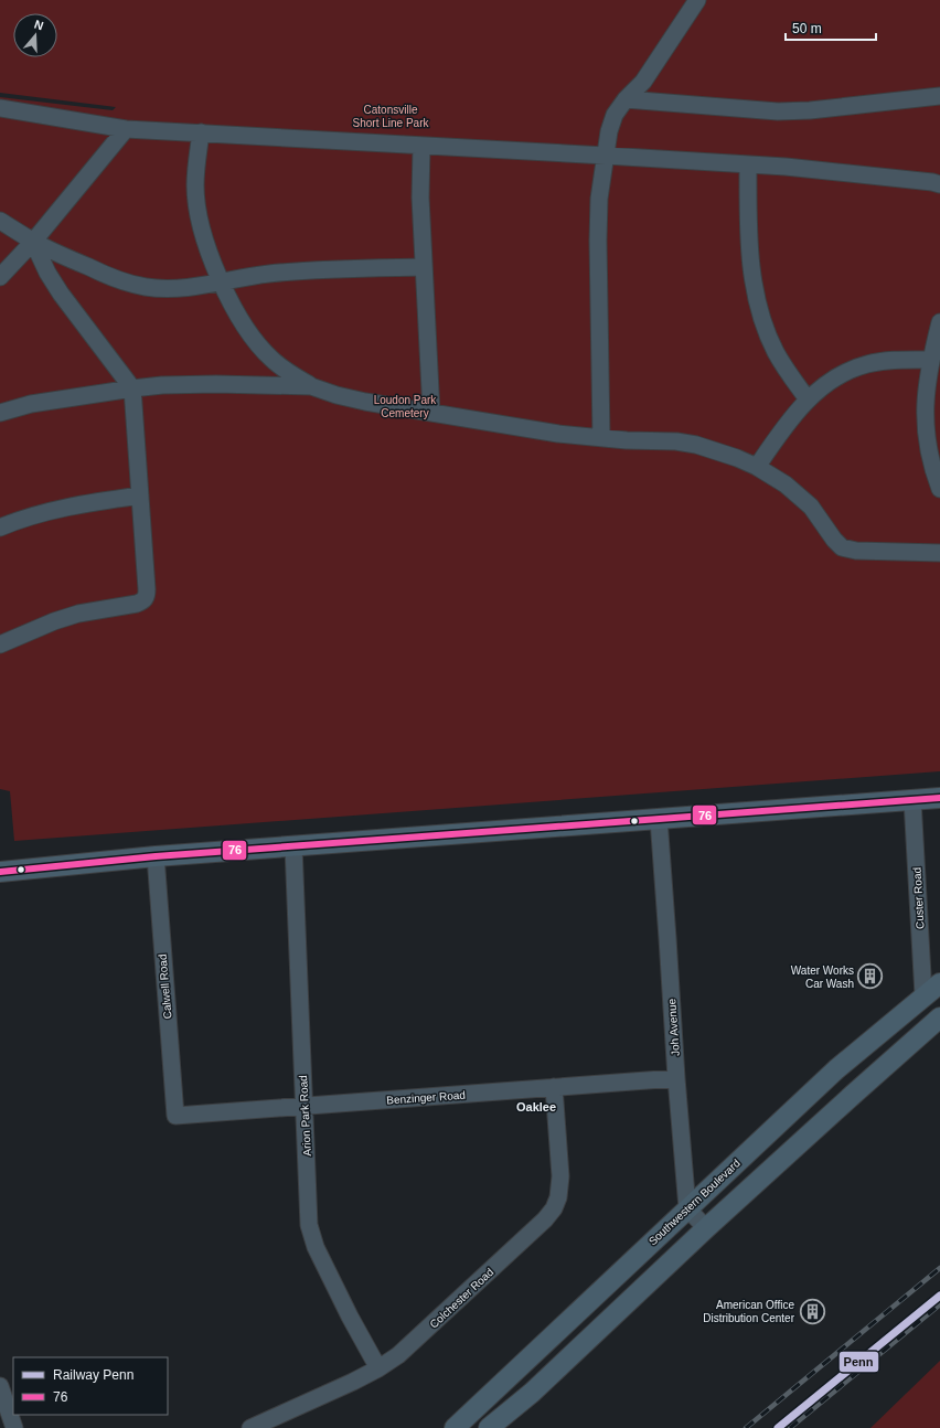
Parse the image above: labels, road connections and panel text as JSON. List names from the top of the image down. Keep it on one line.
{"streets":{"main road":["Southwestern Boulevard"],"street":["Custer Road","Calwell Road","Joh Avenue","Benzinger Road","Arion Park Road","Colchester Road"]},"crossings":[["Custer Road","Southwestern Boulevard"],["Calwell Road","Benzinger Road"],["Joh Avenue","Benzinger Road"],["Joh Avenue","Southwestern Boulevard"],["Benzinger Road","Arion Park Road"],["Benzinger Road","Colchester Road"],["Arion Park Road","Colchester Road"]],"districts":["Oaklee"],"parks":["Catonsville Short Line Park","Loudon Park Cemetery"],"places":{"building":["Water Works Car Wash","American Office Distribution Center"]},"lines":["transit line 76","rail line Penn"],"legend":["Railway Penn","76"],"scale_bar":"50 m","north":"top"}
